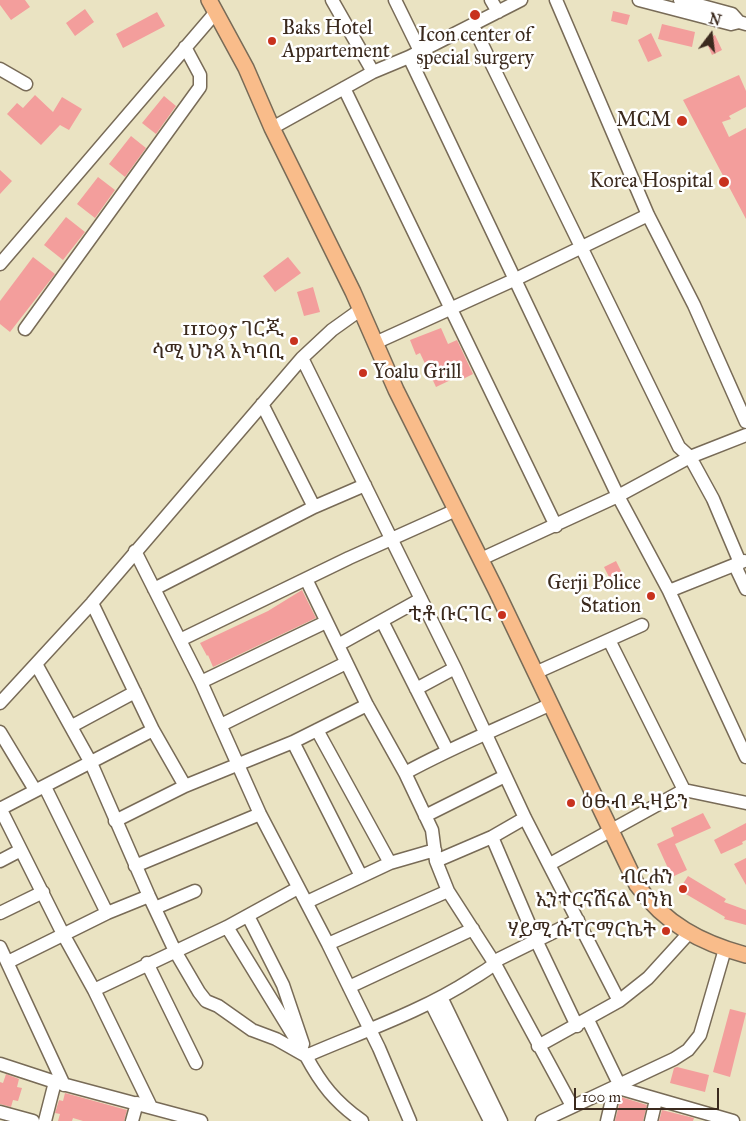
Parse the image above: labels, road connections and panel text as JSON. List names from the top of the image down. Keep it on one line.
{"places":["Icon center of special surgery","Baks Hotel Appartement","MCM","Korea Hospital","111095 ገርጂ ሳሚ ህንጻ አካባቢ","Yoalu Grill","Gerji Police Station","ቲቶ ቡርገር","ዕፁብ ዲዛይን","ብርሐን ኢንተርናሽናል ባንክ","ሃይሚ ሱፐርማርኬት"],"scale_bar":"100 m","north":"top"}
